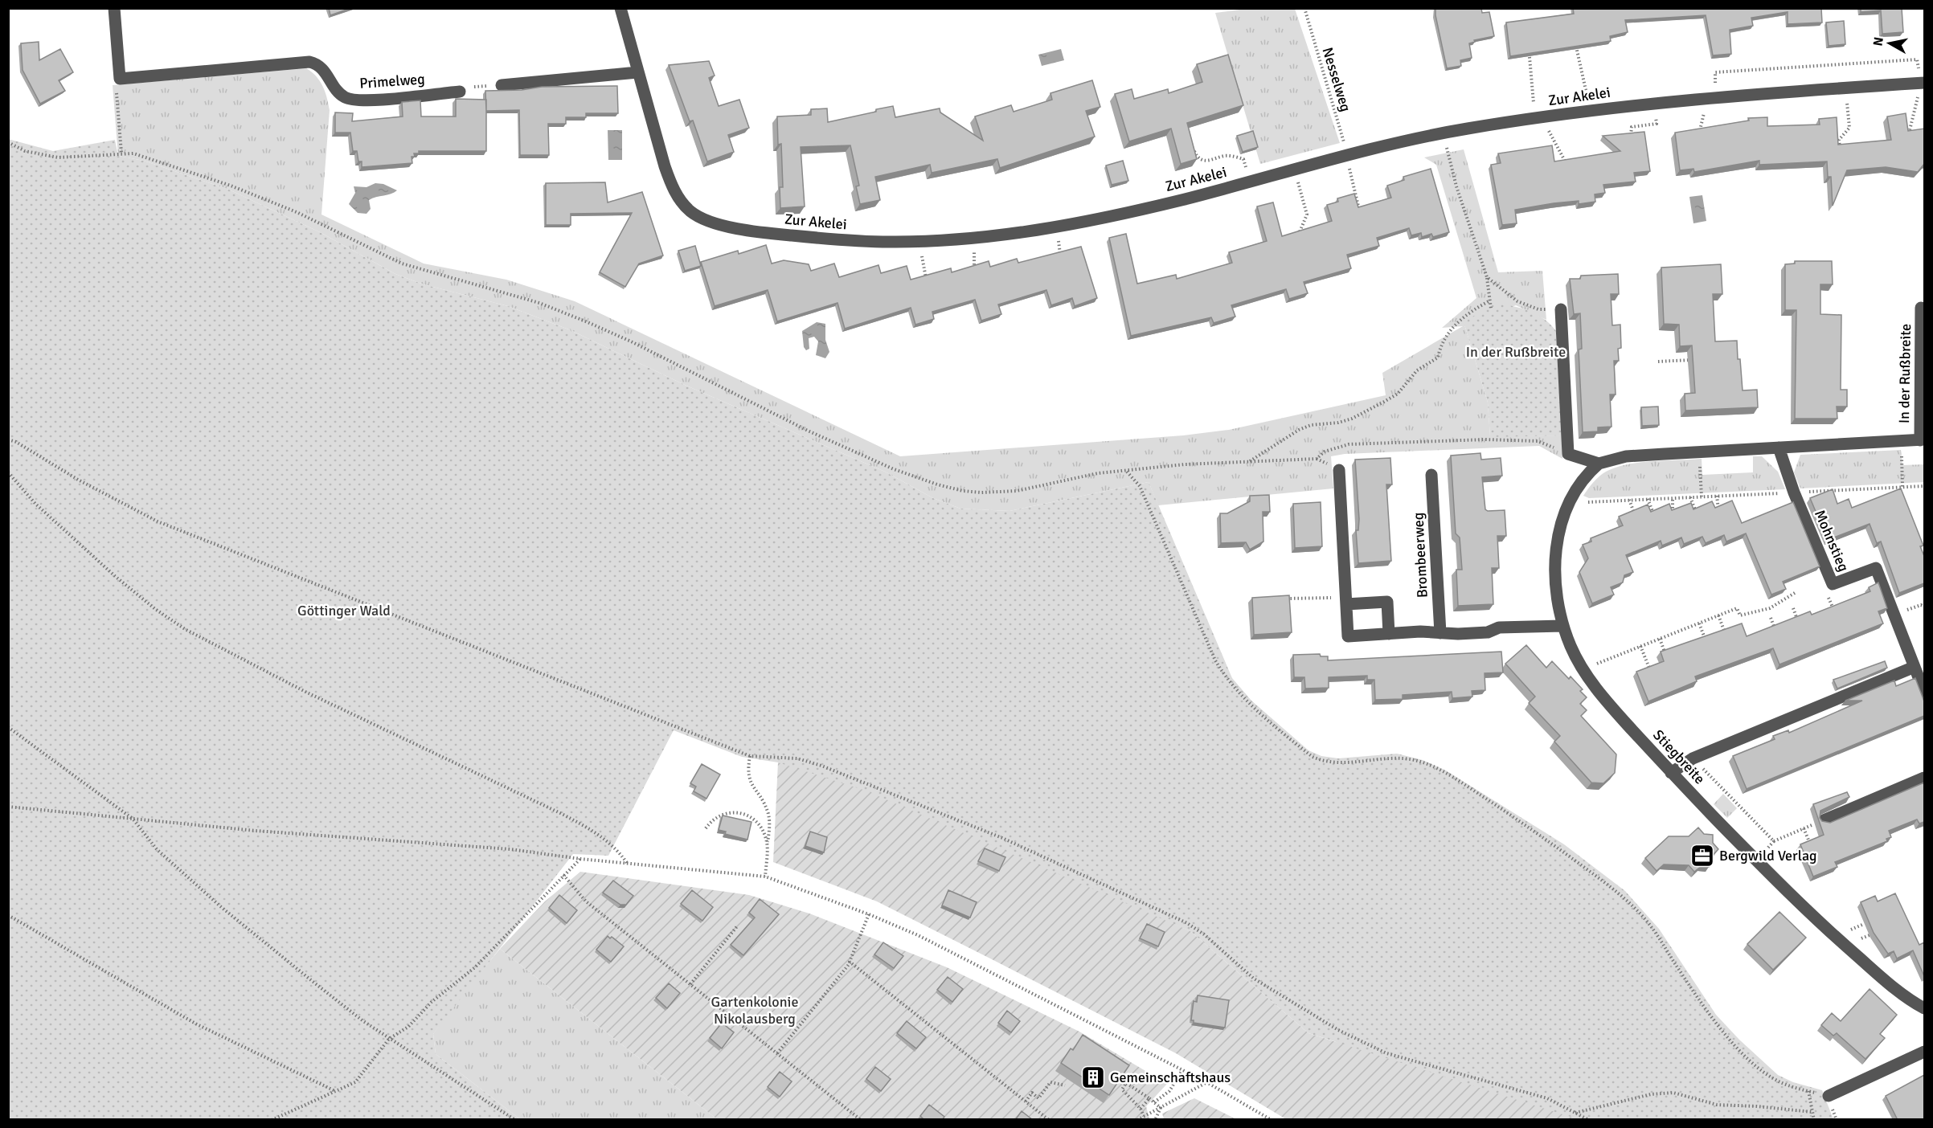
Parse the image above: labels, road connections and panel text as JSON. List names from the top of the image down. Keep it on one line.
{"streets":{"street":["Primelweg","Zur Akelei","In der Rußbreite","Mohnstieg","Brombeerweg","Stiegbreite"],"path":["Nesselweg"]},"crossings":[["Nesselweg","Zur Akelei"],["In der Rußbreite","Mohnstieg"],["In der Rußbreite","Stiegbreite"]],"parks":["In der Rußbreite","Göttinger Wald","Gartenkolonie Nikolausberg"],"places":{"office":["Bergwild Verlag"],"building":["Gemeinschaftshaus"]},"north":"left"}
